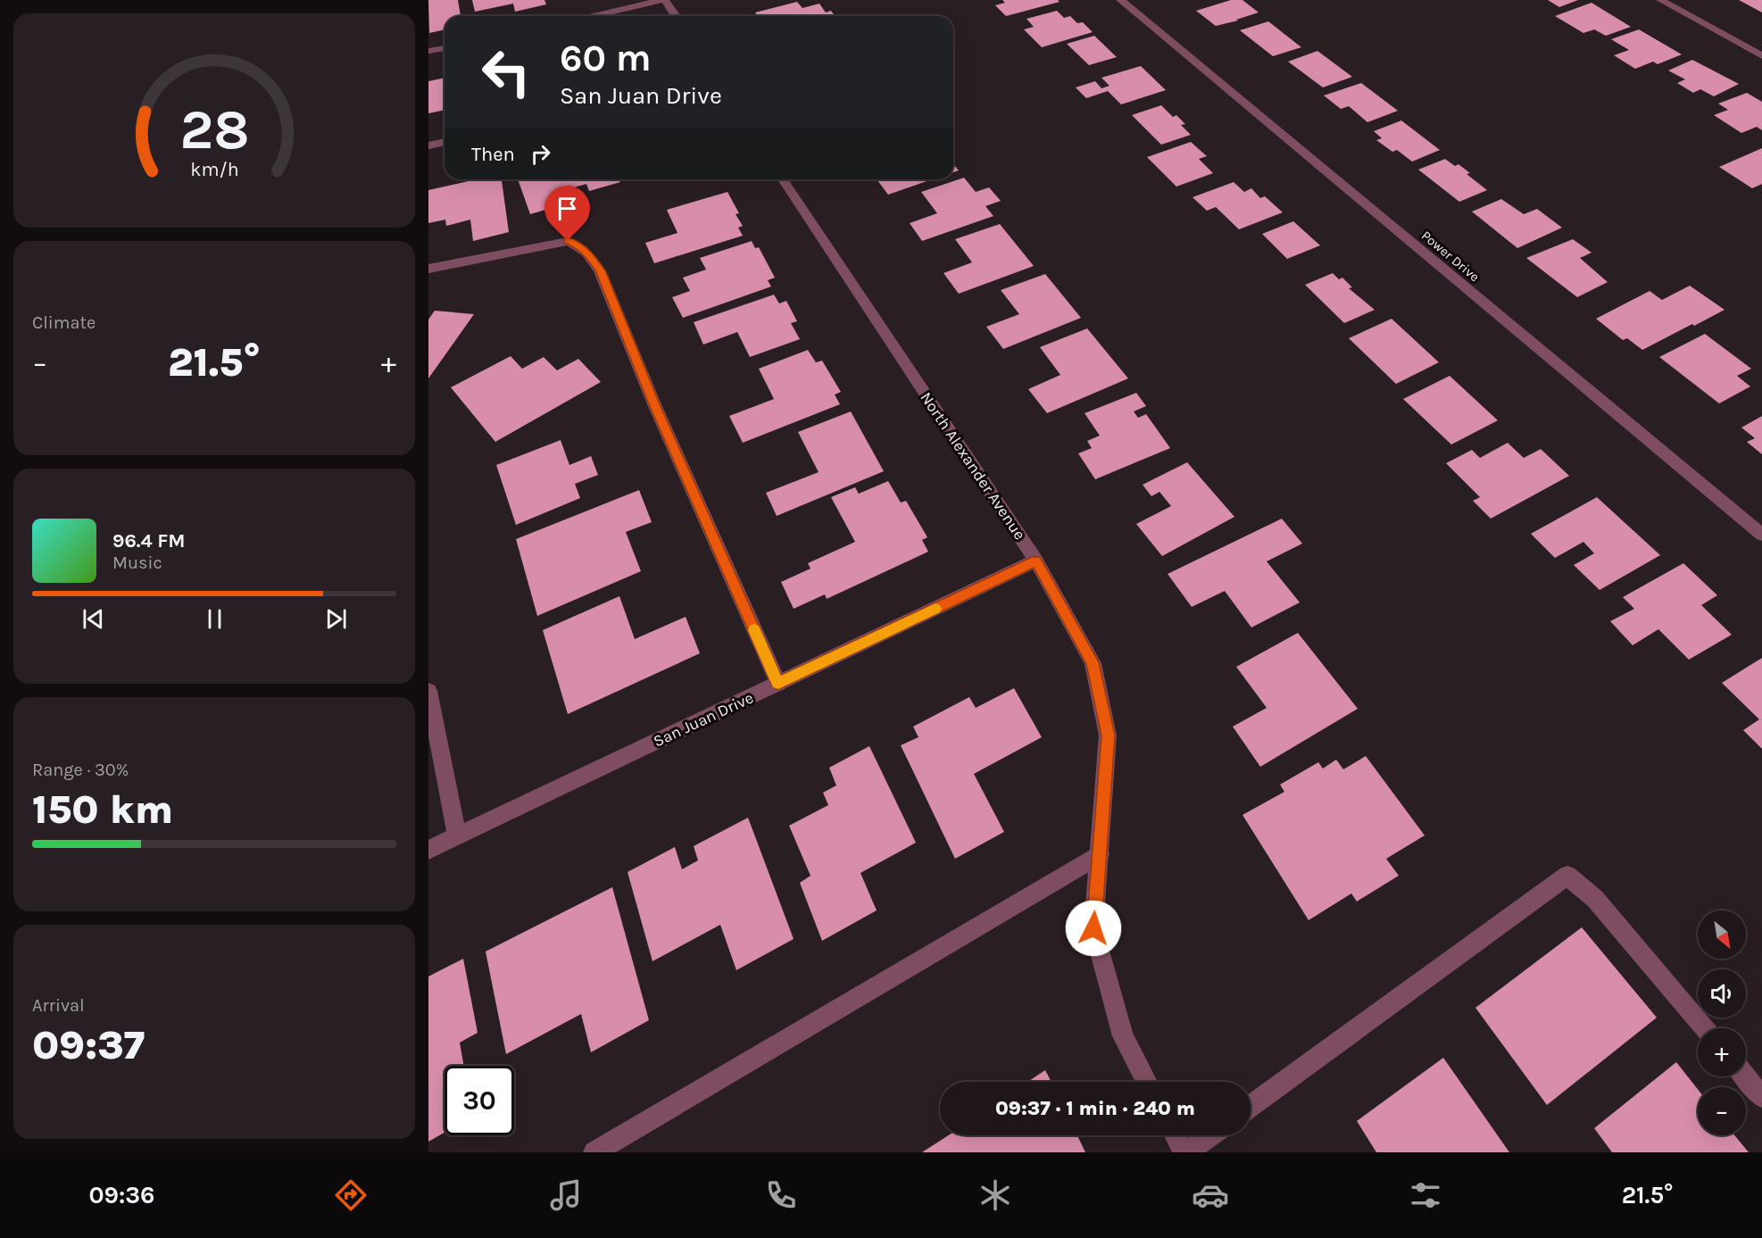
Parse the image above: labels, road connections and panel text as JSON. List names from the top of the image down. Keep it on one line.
{"streets":{"street":["Power Drive","North Alexander Avenue","San Juan Drive"]},"crossings":[["North Alexander Avenue","San Juan Drive"]],"north":"bottom right","page":{"turn":["60 m","San Juan Drive"],"then":"Then","tile":["Climate",["Range · 30%","150 km"],["Arrival","09:37"]],"heat":["−","21.5°","+"],"song":["96.4 FM","Music"],"map_buttons":["+","−"],"limit":"30","trip":"09:37 · 1 min · 240 m","tabs":["09:36","21.5°"],"gauge":["28","km/h"]}}
